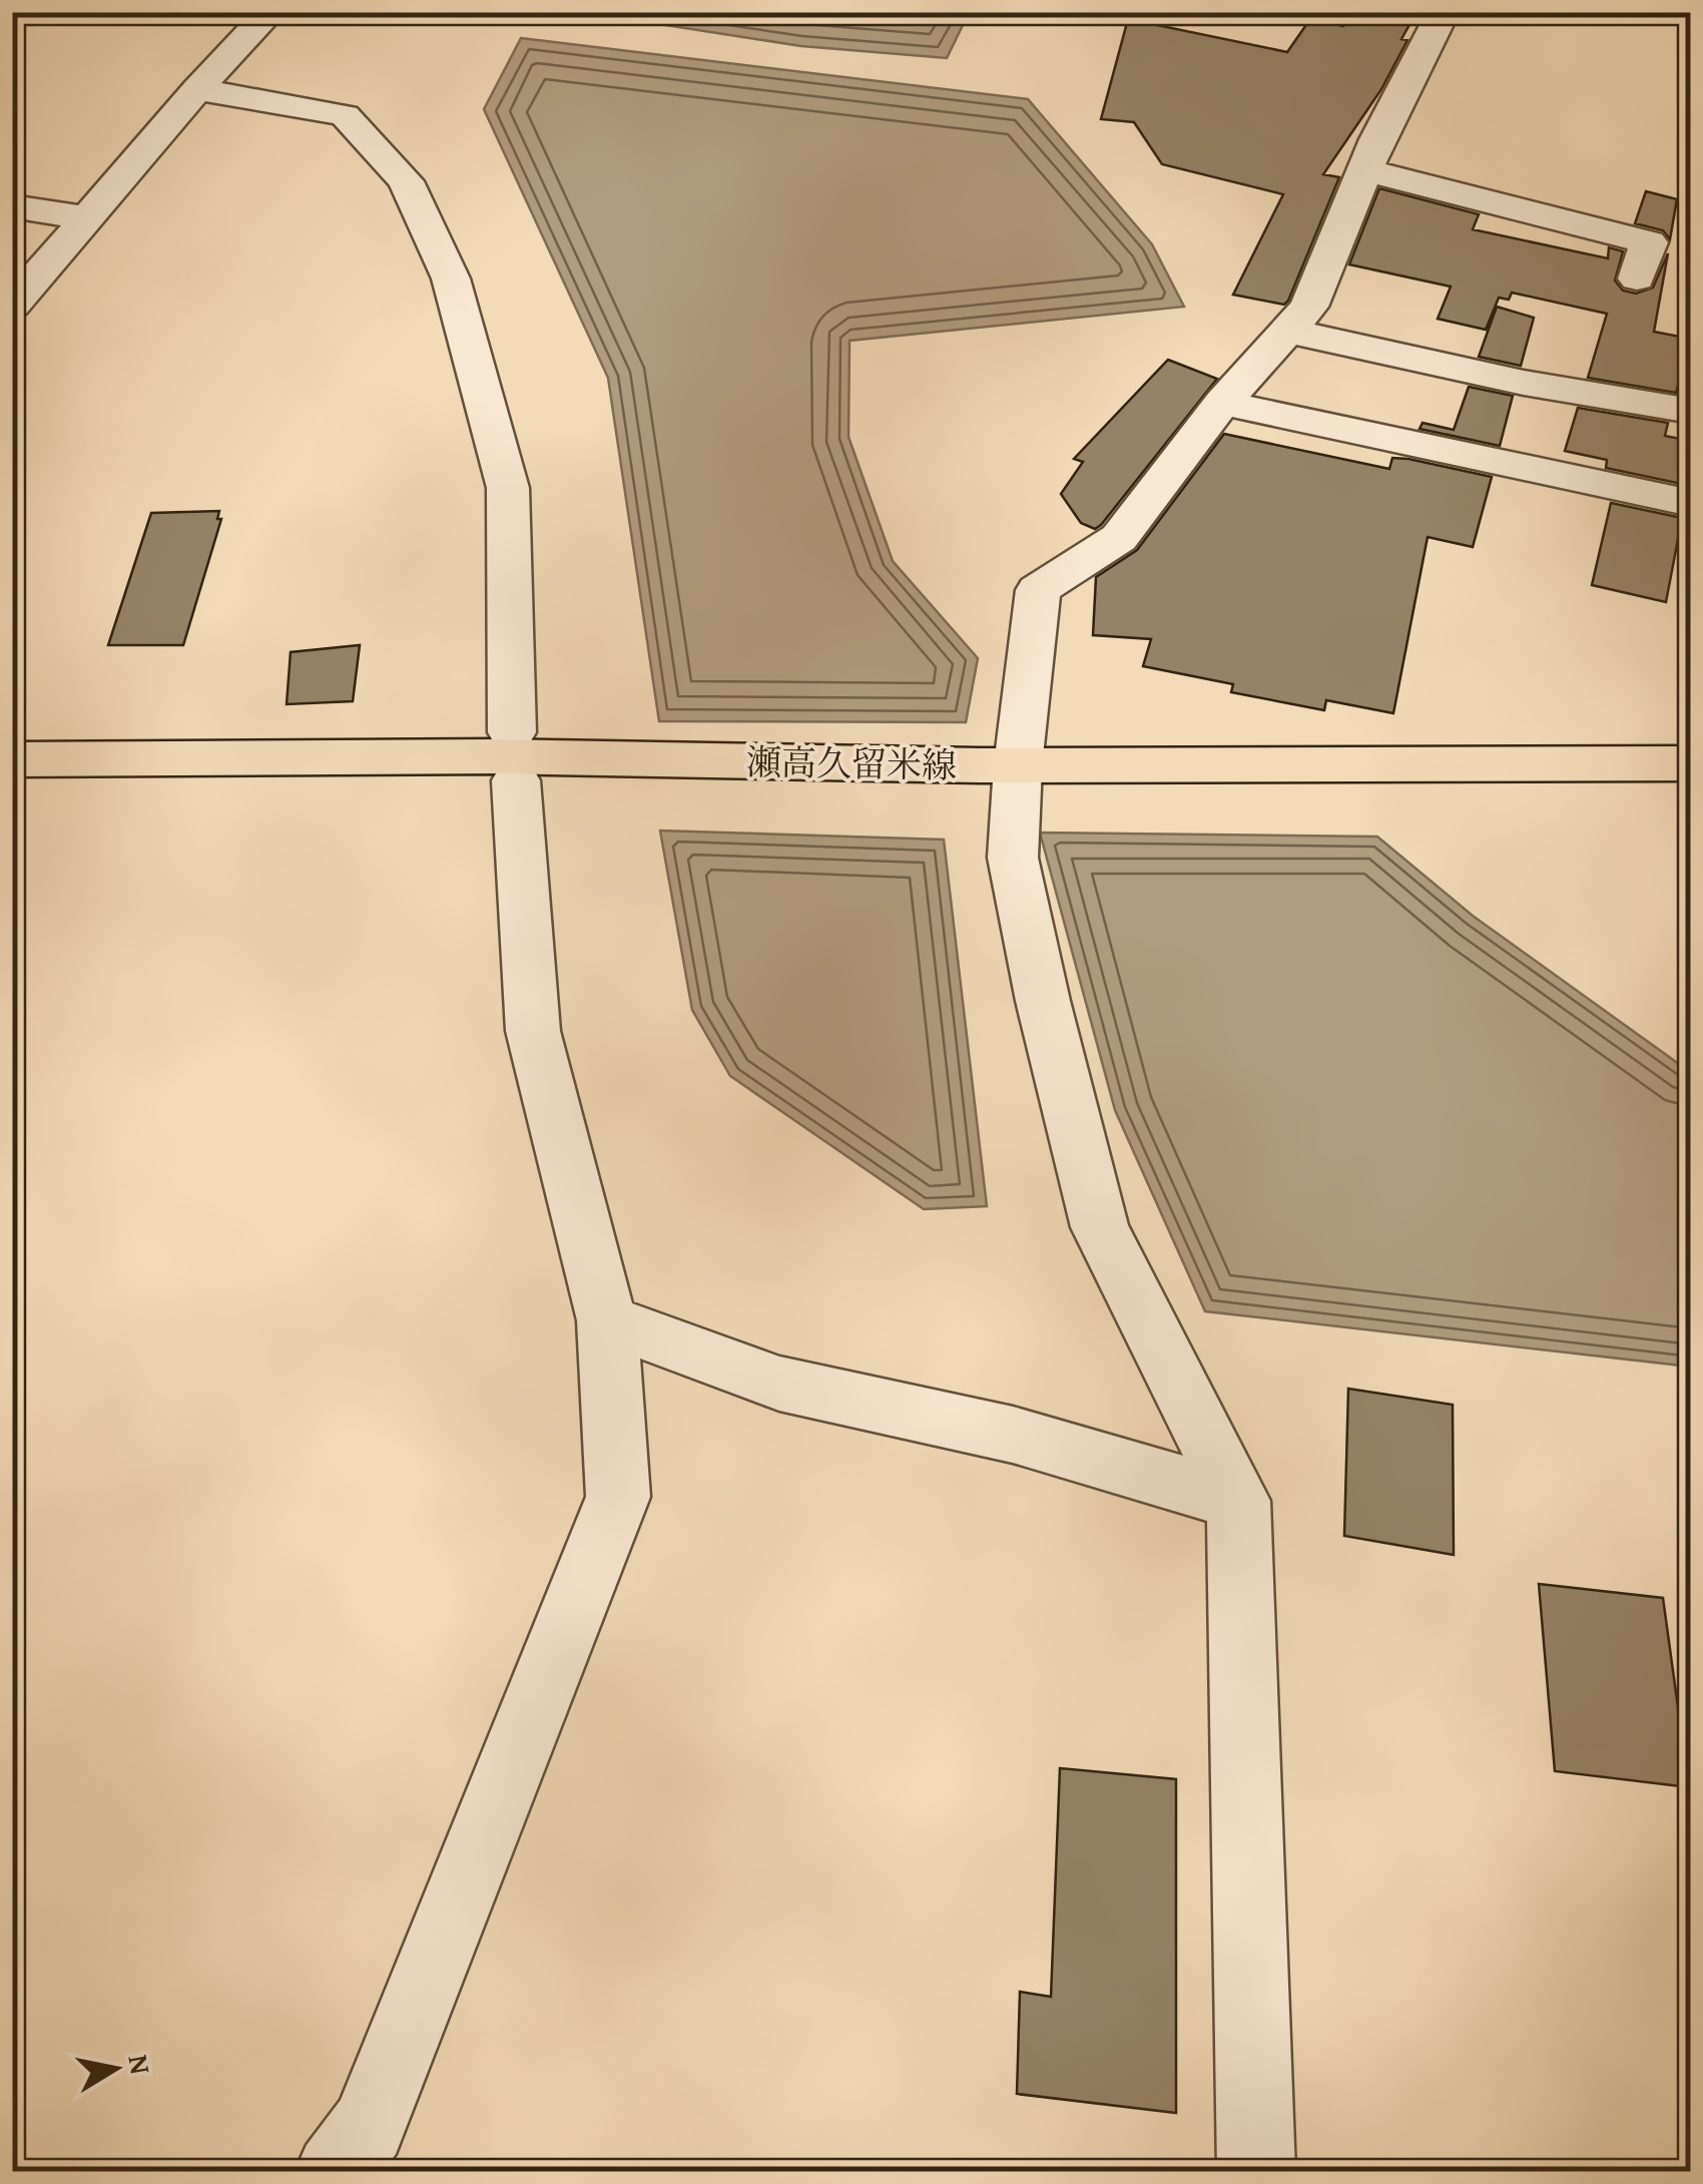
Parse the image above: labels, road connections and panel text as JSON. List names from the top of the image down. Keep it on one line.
{"streets":{"main road":["瀬高久留米線"]},"north":"right"}
